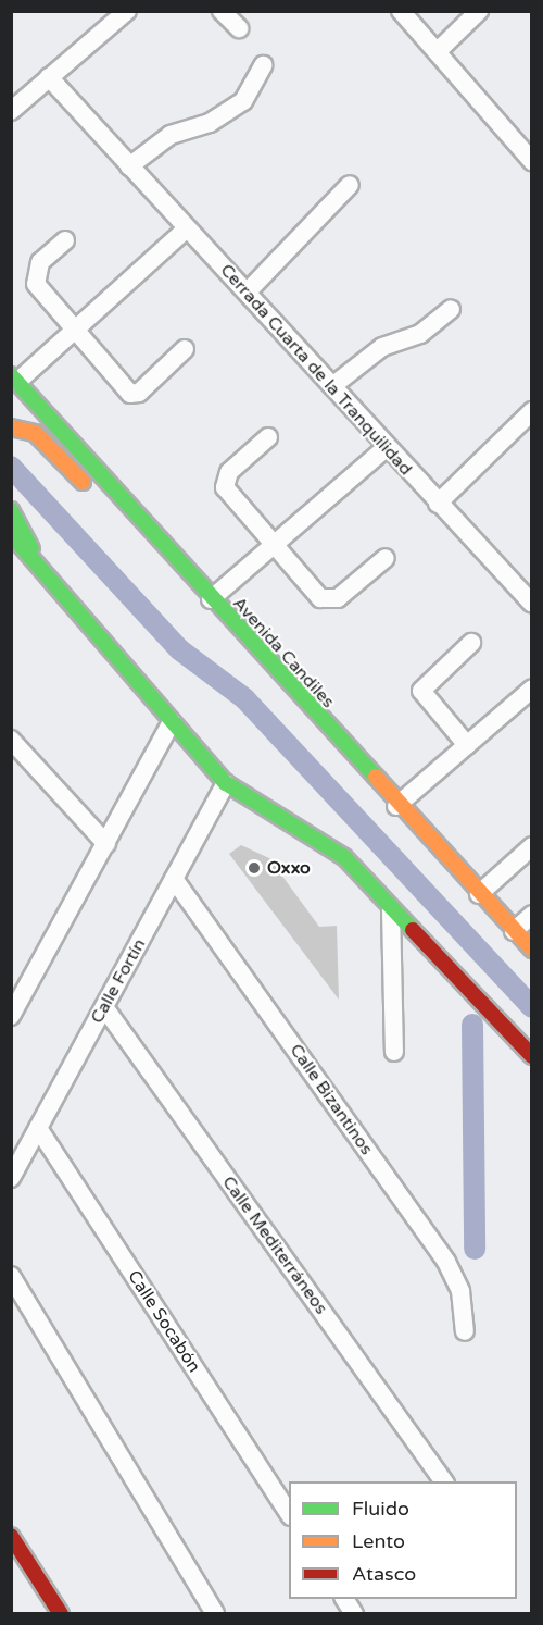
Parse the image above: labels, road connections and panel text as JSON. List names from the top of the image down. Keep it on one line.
{"streets":{"main road":["Avenida Candiles"],"street":["Cerrada Cuarta de la Tranquilidad","Calle Fortín","Calle Bizantinos","Calle Mediterráneos","Calle Socabón"]},"crossings":[["Calle Fortín","Calle Bizantinos"],["Calle Fortín","Calle Mediterráneos"],["Calle Fortín","Calle Socabón"]],"places":["Oxxo"],"legend":["Fluido","Lento","Atasco"]}
